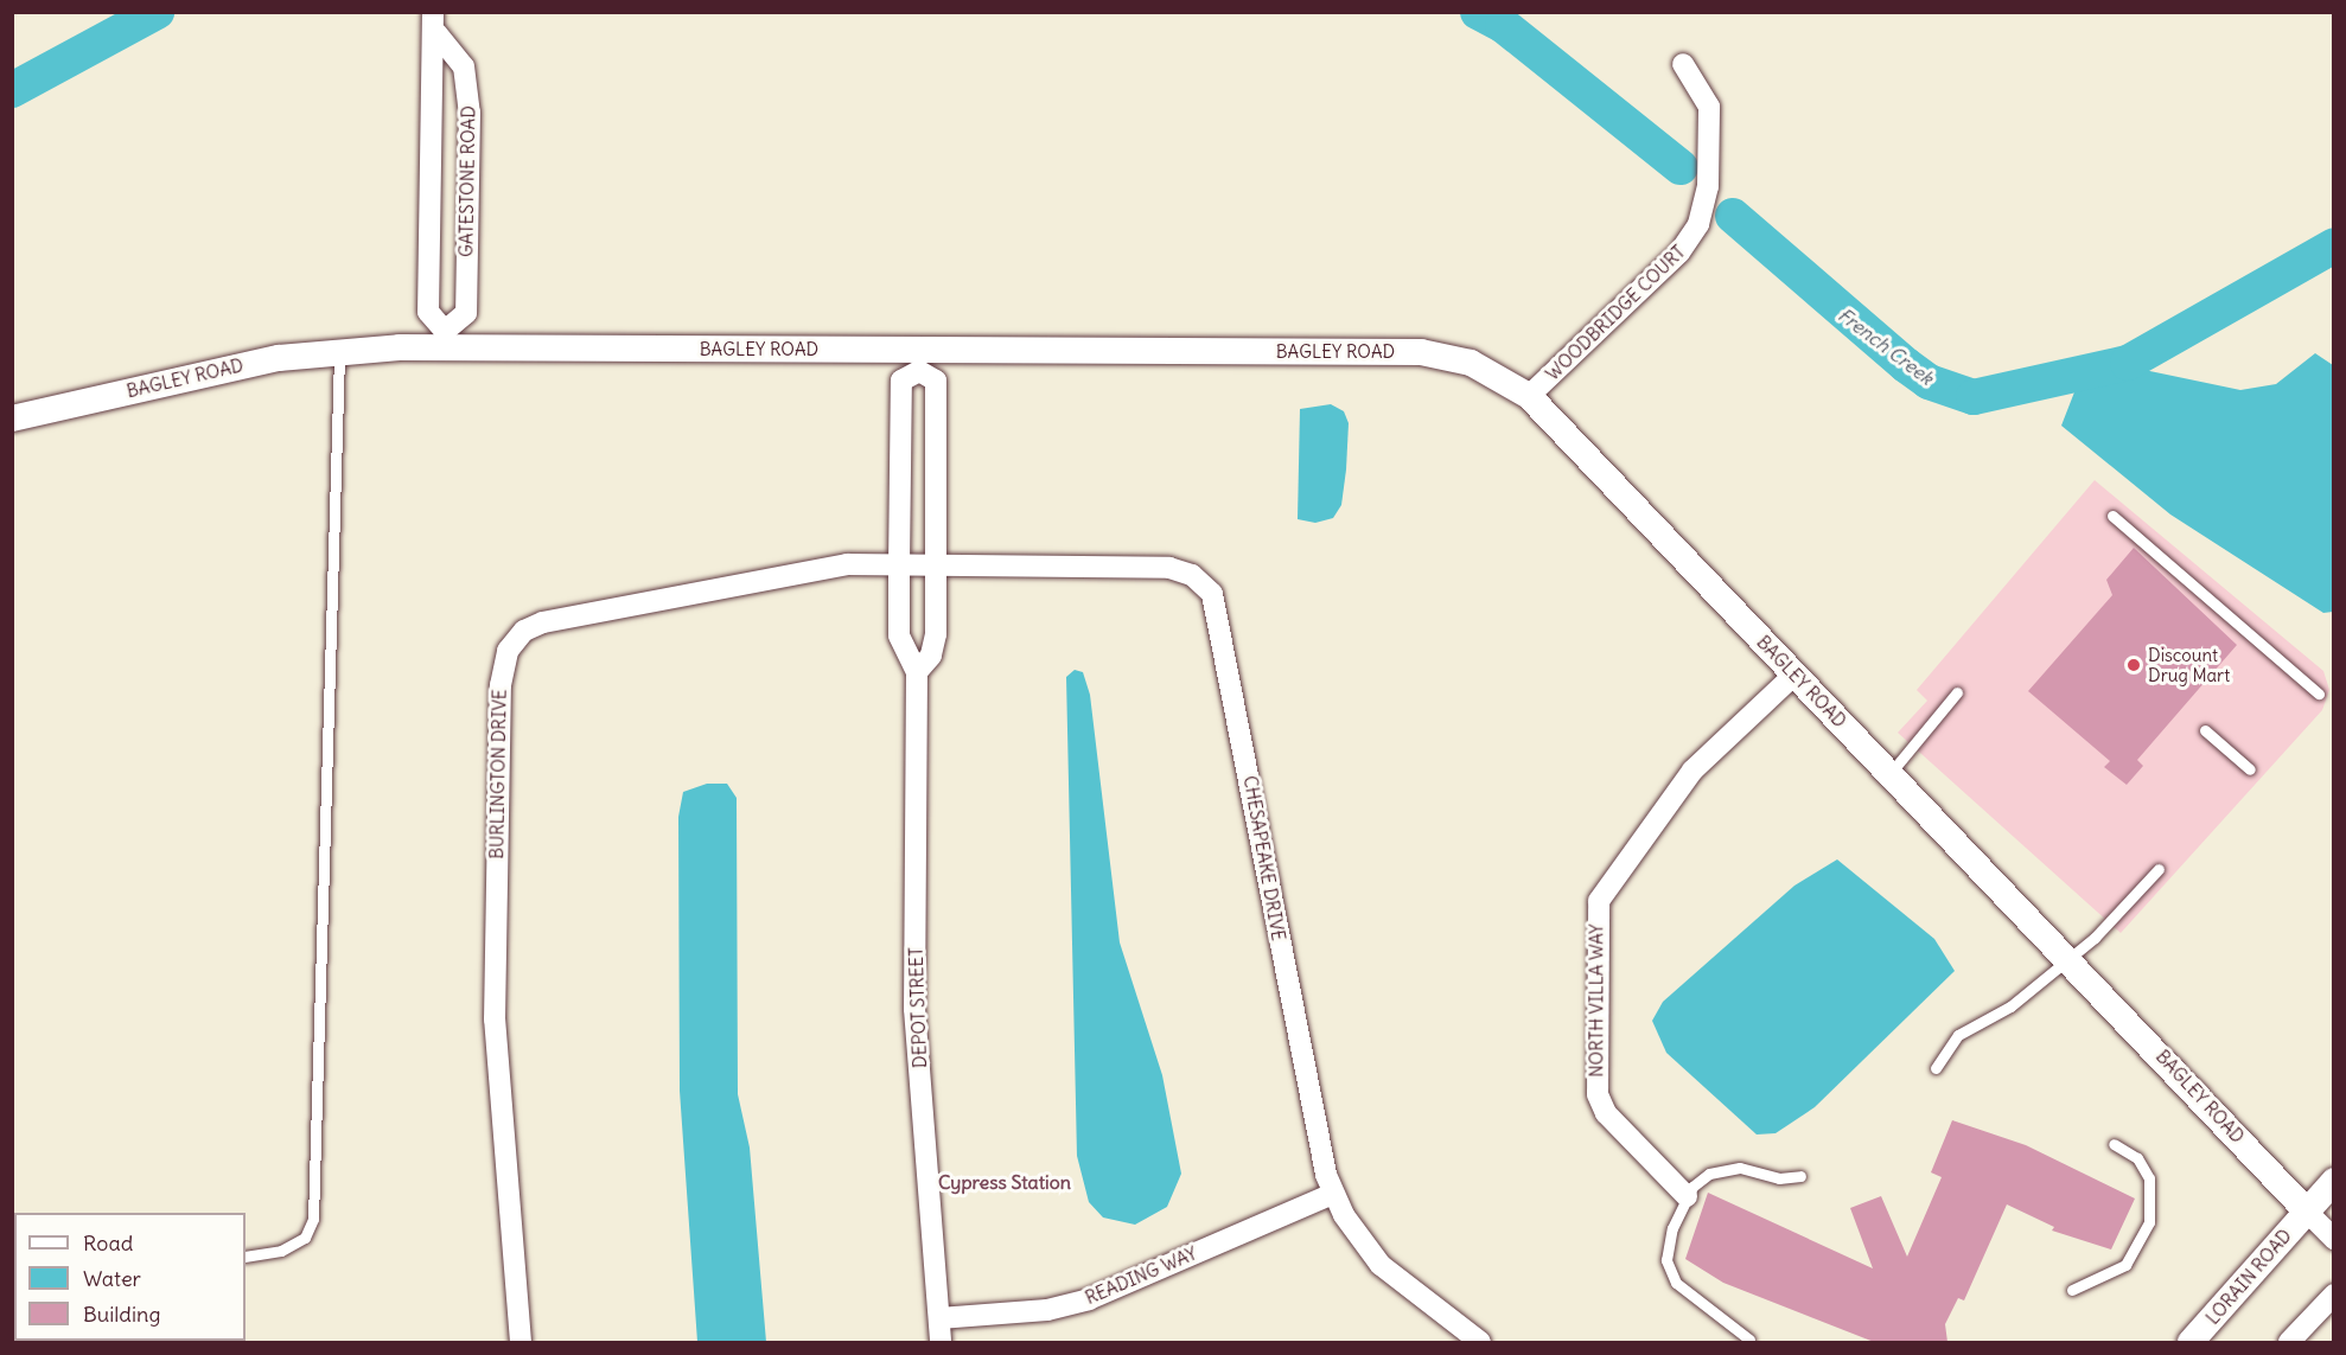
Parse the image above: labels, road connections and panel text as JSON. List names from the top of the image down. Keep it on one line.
{"streets":{"street":["GATESTONE ROAD","WOODBRIDGE COURT","BAGLEY ROAD","BURLINGTON DRIVE","CHESAPEAKE DRIVE","NORTH VILLA WAY","DEPOT STREET","READING WAY","LORAIN ROAD"]},"crossings":[["GATESTONE ROAD","BAGLEY ROAD"],["WOODBRIDGE COURT","BAGLEY ROAD"],["BAGLEY ROAD","NORTH VILLA WAY"],["BAGLEY ROAD","DEPOT STREET"],["BAGLEY ROAD","LORAIN ROAD"],["BURLINGTON DRIVE","CHESAPEAKE DRIVE"],["BURLINGTON DRIVE","DEPOT STREET"],["CHESAPEAKE DRIVE","DEPOT STREET"],["CHESAPEAKE DRIVE","READING WAY"],["DEPOT STREET","READING WAY"]],"districts":["Cypress Station"],"water":["French Creek"],"places":["Discount Drug Mart"],"legend":["Road","Water","Building"]}
